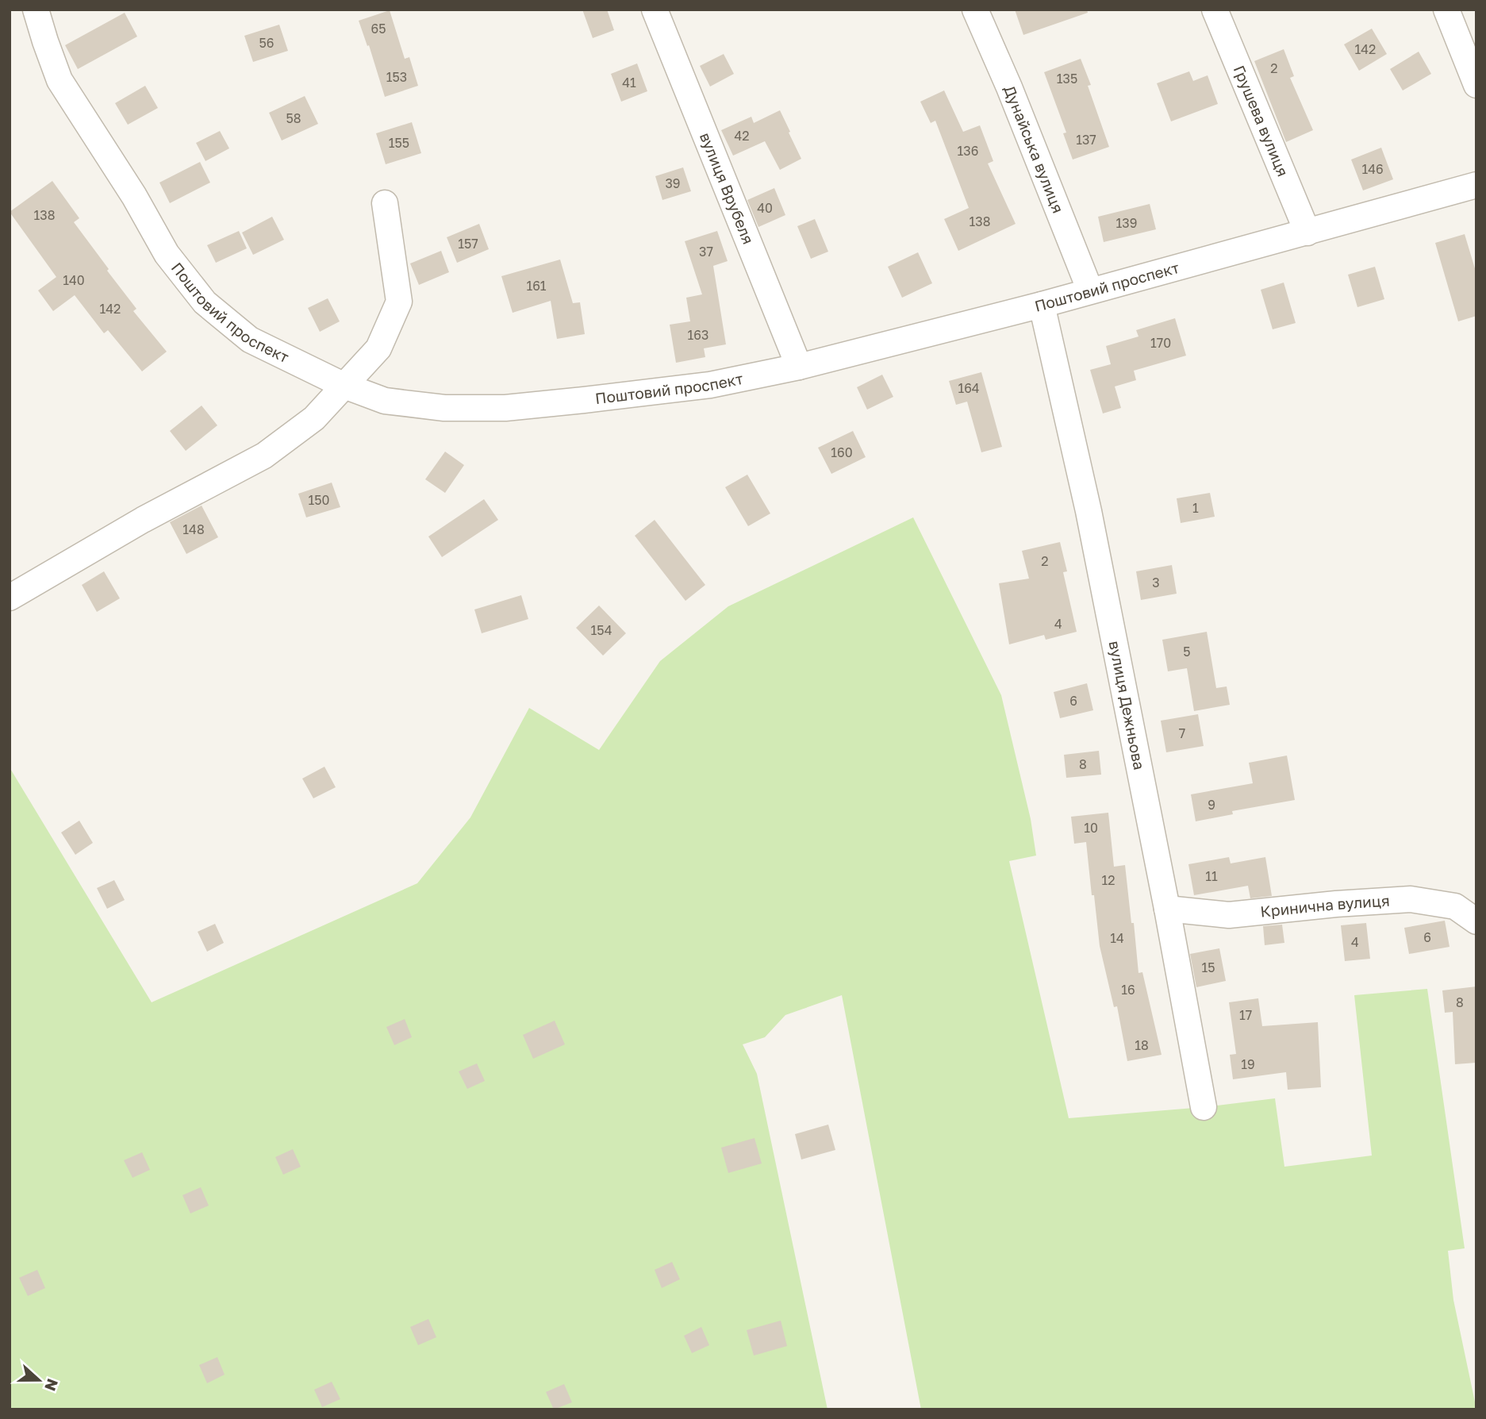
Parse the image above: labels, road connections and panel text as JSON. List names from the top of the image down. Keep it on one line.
{"streets":{"street":["Грушева вулиця","Дунайська вулиця","вулиця Врубеля","Поштовий проспект","вулиця Дежньова","Кринична вулиця"]},"crossings":[["Грушева вулиця","Поштовий проспект"],["Дунайська вулиця","Поштовий проспект"],["вулиця Врубеля","Поштовий проспект"],["Поштовий проспект","вулиця Дежньова"],["вулиця Дежньова","Кринична вулиця"]],"house_numbers":["65","56","142","2","153","135","41","58","42","137","155","136","146","39","40","138","138","139","157","37","140","161","142","163","170","164","160","150","1","148","2","3","4","154","5","6","7","8","9","10","11","12","6","14","4","15","16","8","17","18","19"],"north":"right"}
